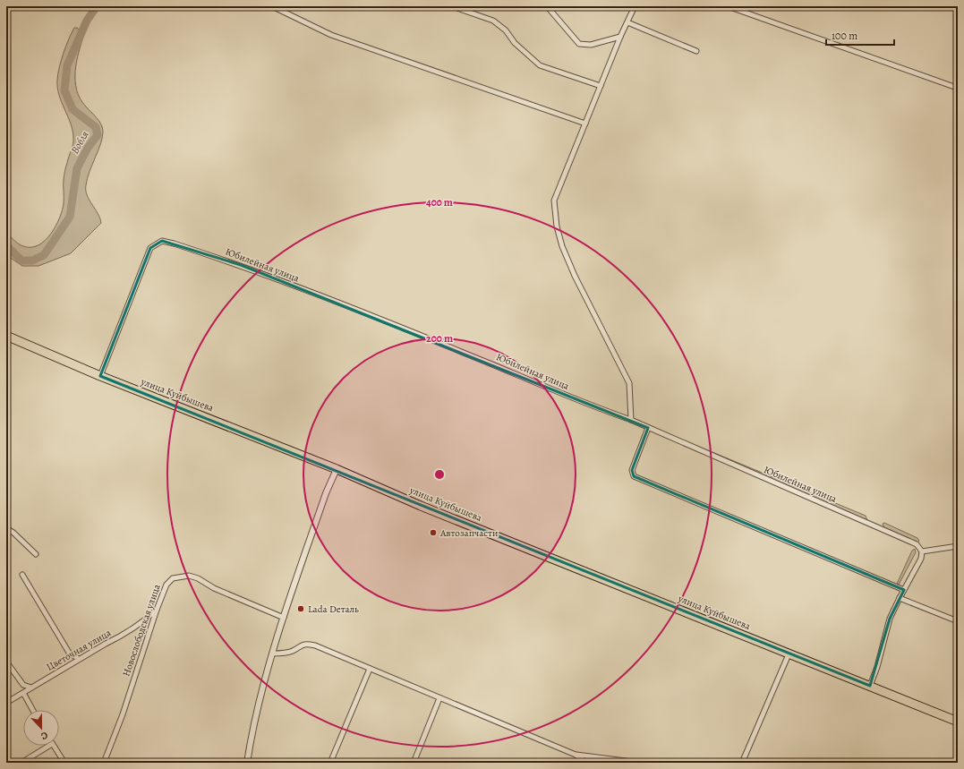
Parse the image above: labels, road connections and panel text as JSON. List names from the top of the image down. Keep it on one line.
{"streets":{"highway":["улица Куйбышева"],"street":["Юбилейная улица","Новослободская улица","Цветочная улица"]},"crossings":[["Юбилейная улица","улица Куйбышева"],["Новослободская улица","Цветочная улица"]],"water":["Вобля"],"places":["Автозапчасти","Lada Dеталь"],"scale_bar":"100 m","north":"bottom","rings":["400 m","200 m"]}
